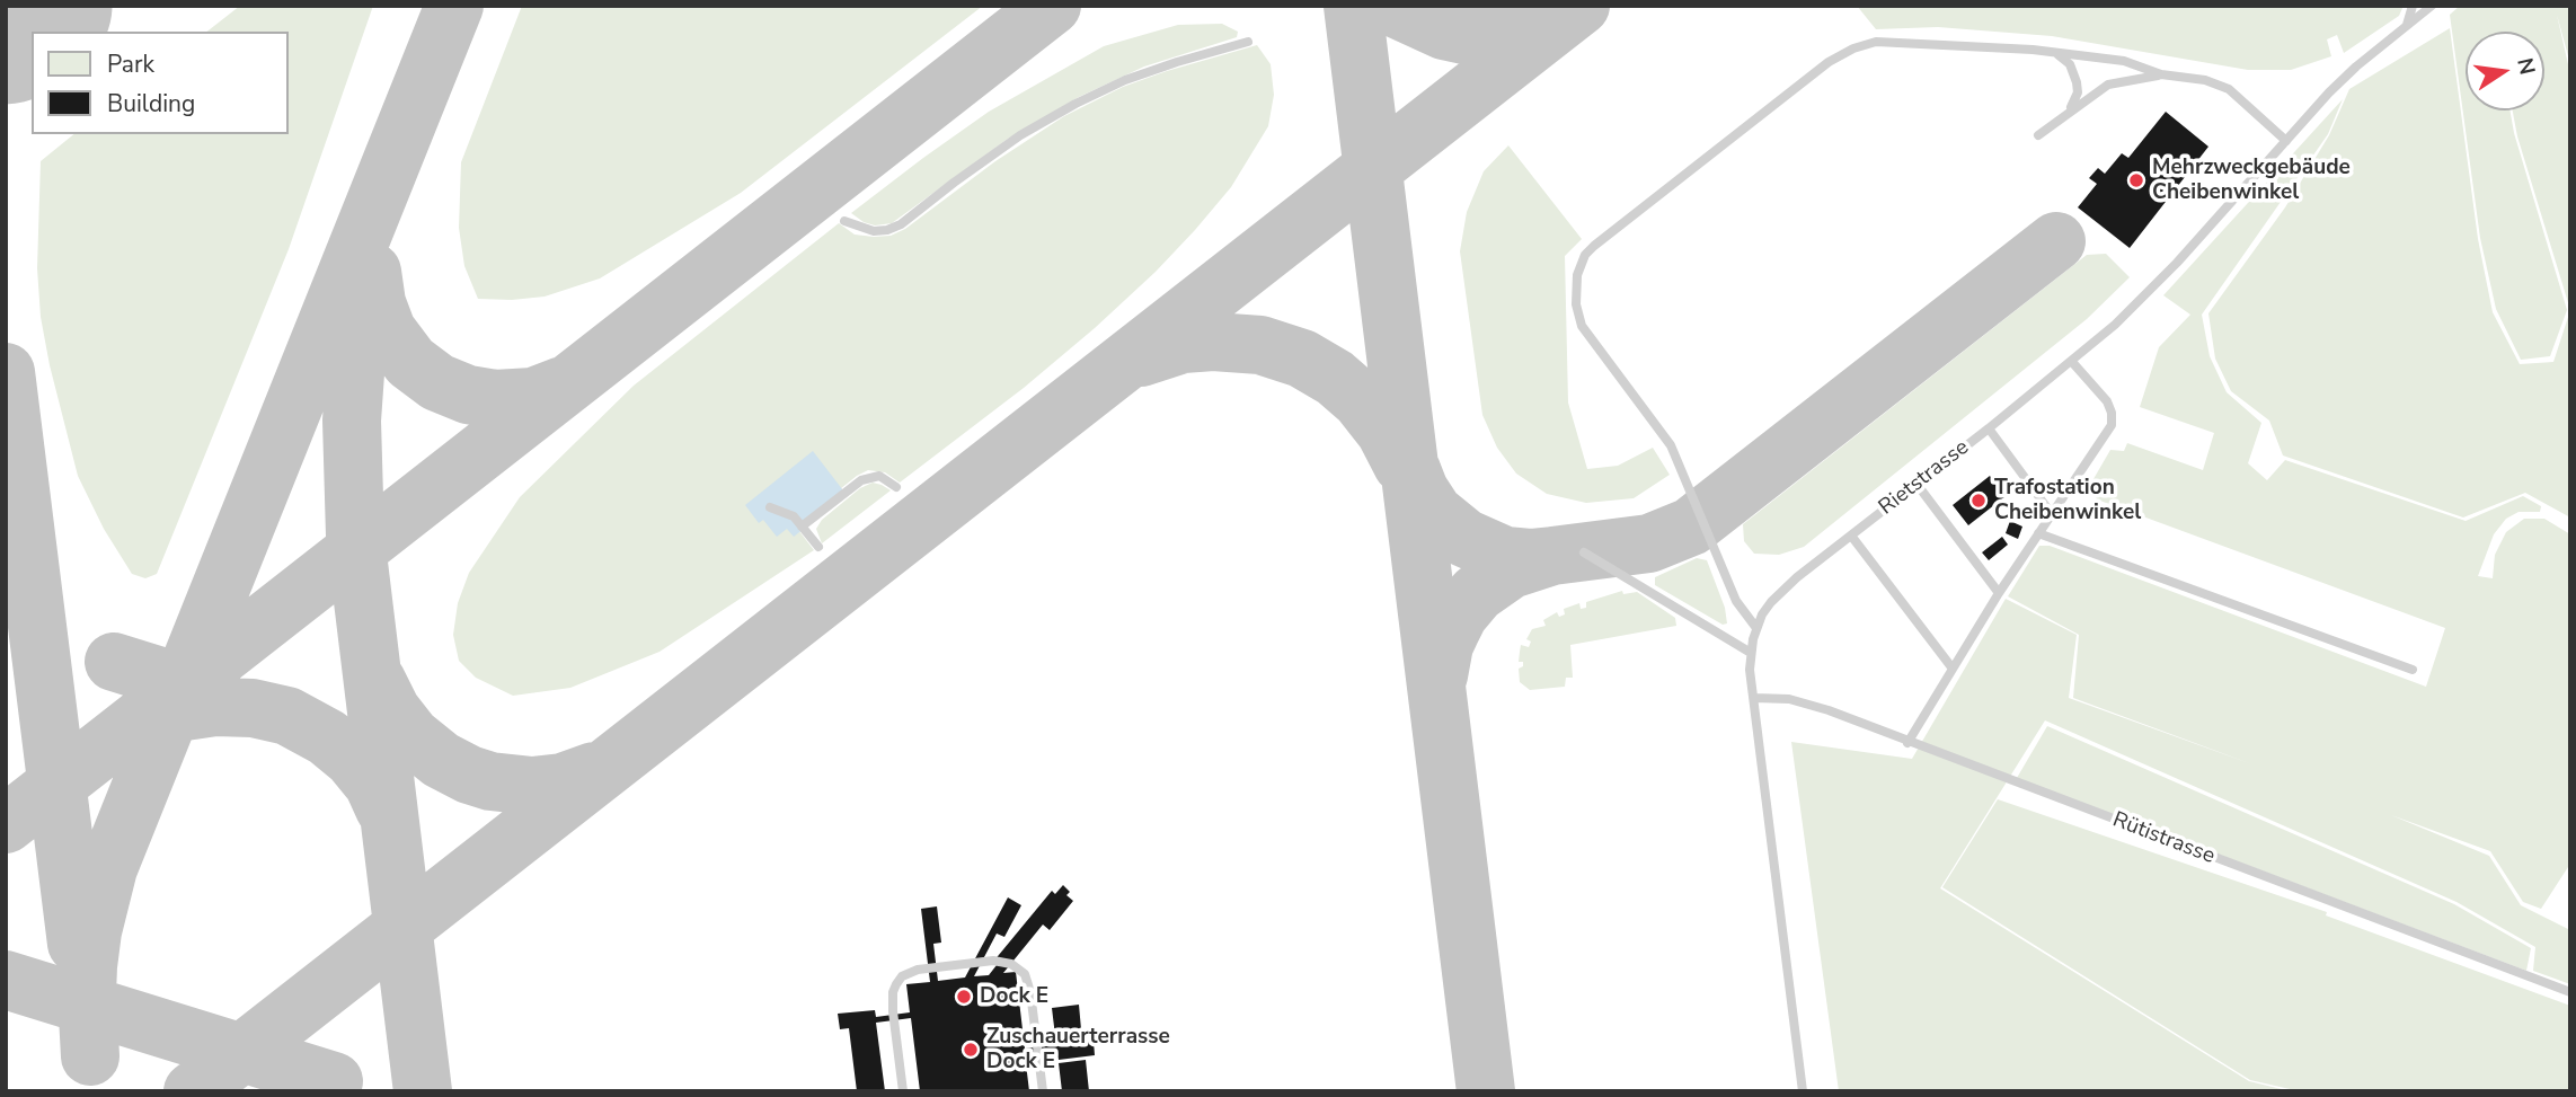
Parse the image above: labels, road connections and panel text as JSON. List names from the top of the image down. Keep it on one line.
{"streets":{"lane":["Rietstrasse","Rütistrasse"]},"crossings":[["Rietstrasse","Rütistrasse"]],"places":["Mehrzweckgebäude Cheibenwinkel","Trafostation Cheibenwinkel","Dock E","Zuschauerterrasse Dock E"],"legend":["Park","Building"],"north":"right"}
